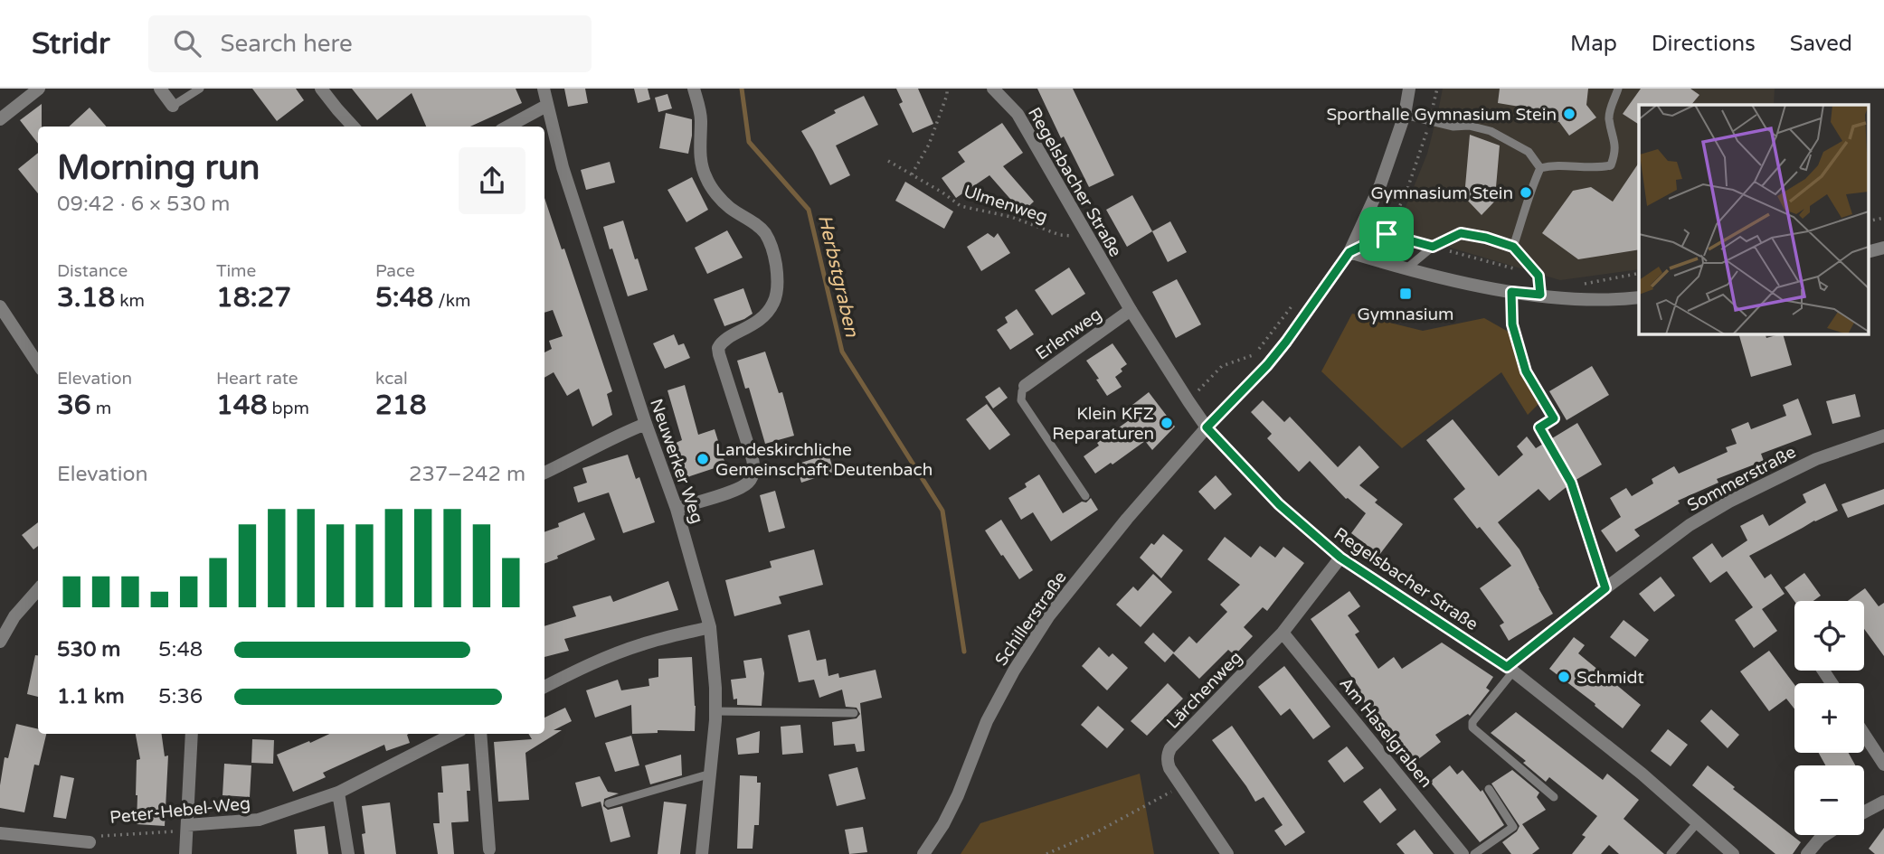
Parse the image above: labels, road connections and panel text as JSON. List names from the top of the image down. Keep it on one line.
{"streets":{"street":["Regelsbacher Straße","Erlenweg","Neuwerker Weg","Sommerstraße","Schillerstraße","Lärchenweg","Am Haselgraben","Peter-Hebel-Weg"],"path":["Ulmenweg"]},"crossings":[["Regelsbacher Straße","Ulmenweg"],["Regelsbacher Straße","Erlenweg"],["Regelsbacher Straße","Sommerstraße"],["Regelsbacher Straße","Schillerstraße"],["Regelsbacher Straße","Lärchenweg"],["Lärchenweg","Am Haselgraben"]],"water":["Herbstgraben"],"places":{"other":["Sporthalle Gymnasium Stein","Gymnasium Stein","Klein KFZ Reparaturen","Landeskirchliche Gemeinschaft Deutenbach","Schmidt"],"transit":["Gymnasium"]},"page":{"header":"Stridr","search":"Search here","nav":["Map","Directions","Saved"],"heading":["Morning run","09:42 · 6 × 530 m"],"stats":[["Distance","3.18 km"],["Time","18:27"],["Pace","5:48 /km"],["Elevation","36 m"],["Heart rate","148 bpm"],["kcal","218"]],"chart":["Elevation","237–242 m"],"map_buttons":["+","−"],"list":[{"name":"530 m","note":"5:48"},{"name":"1.1 km","note":"5:36"}]}}
